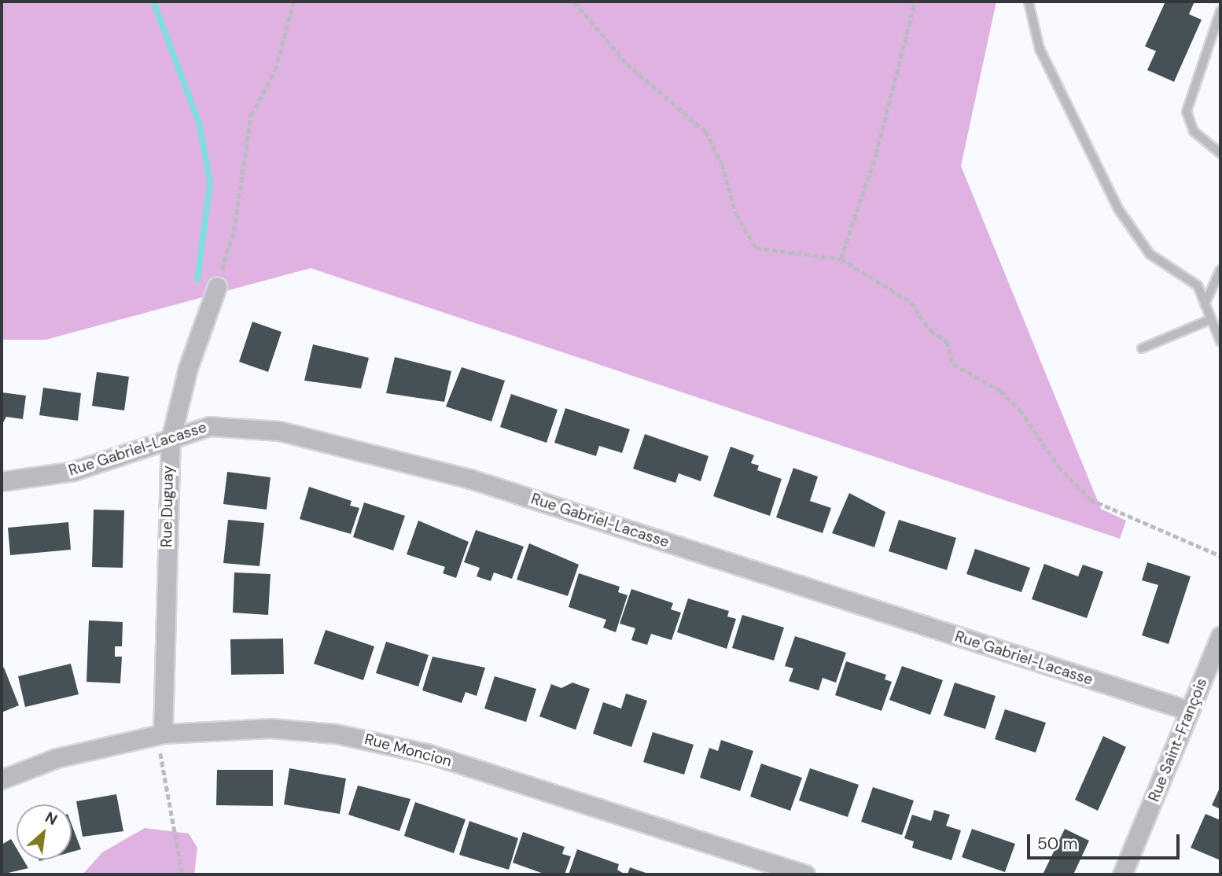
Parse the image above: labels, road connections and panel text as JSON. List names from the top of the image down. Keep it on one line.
{"streets":{"street":["Rue Gabriel-Lacasse","Rue Duguay","Rue Saint-François","Rue Moncion"]},"crossings":[["Rue Gabriel-Lacasse","Rue Duguay"],["Rue Gabriel-Lacasse","Rue Saint-François"],["Rue Duguay","Rue Moncion"]],"scale_bar":"50 m","north":"top right"}
